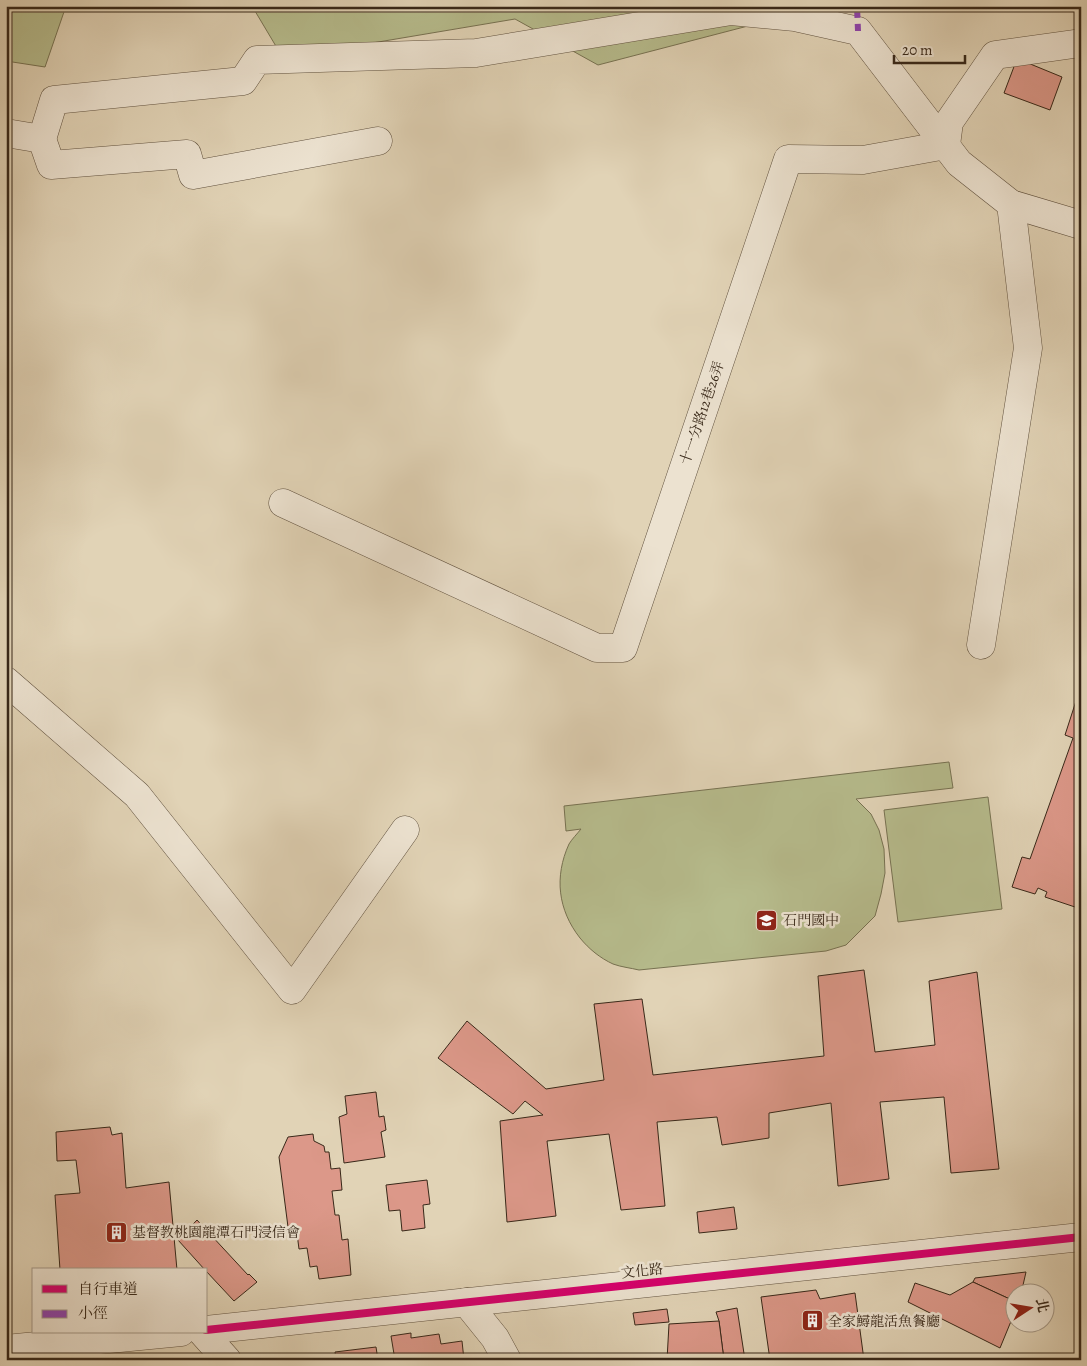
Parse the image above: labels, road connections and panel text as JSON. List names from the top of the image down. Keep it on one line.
{"streets":{"street":["十一分路12巷26弄","文化路"]},"places":{"school or university":["石門國中"],"building":["基督教桃園龍潭石門浸信會","全家鱘龍活魚餐廳"]},"legend":["自行車道","小徑"],"scale_bar":"20 m","north":"right"}
